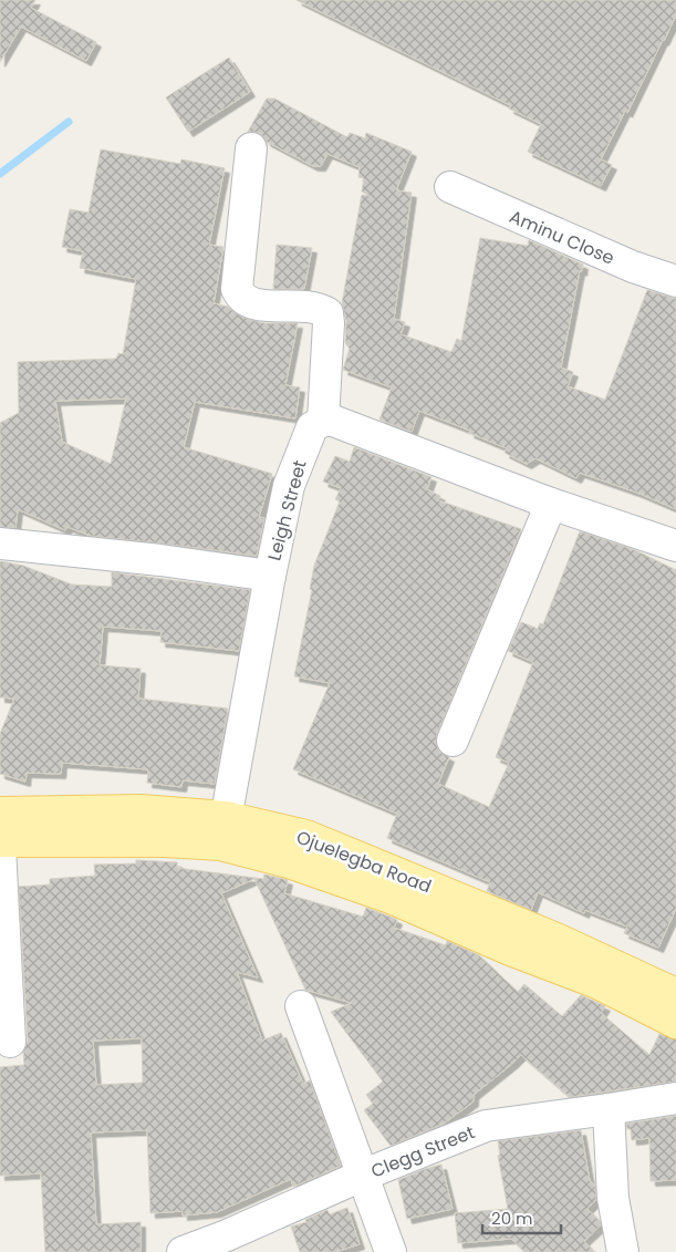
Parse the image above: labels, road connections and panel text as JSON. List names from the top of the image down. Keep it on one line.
{"streets":{"main road":["Ojuelegba Road"],"street":["Aminu Close","Leigh Street","Clegg Street"]},"crossings":[["Leigh Street","Ojuelegba Road"]],"scale_bar":"20 m"}
